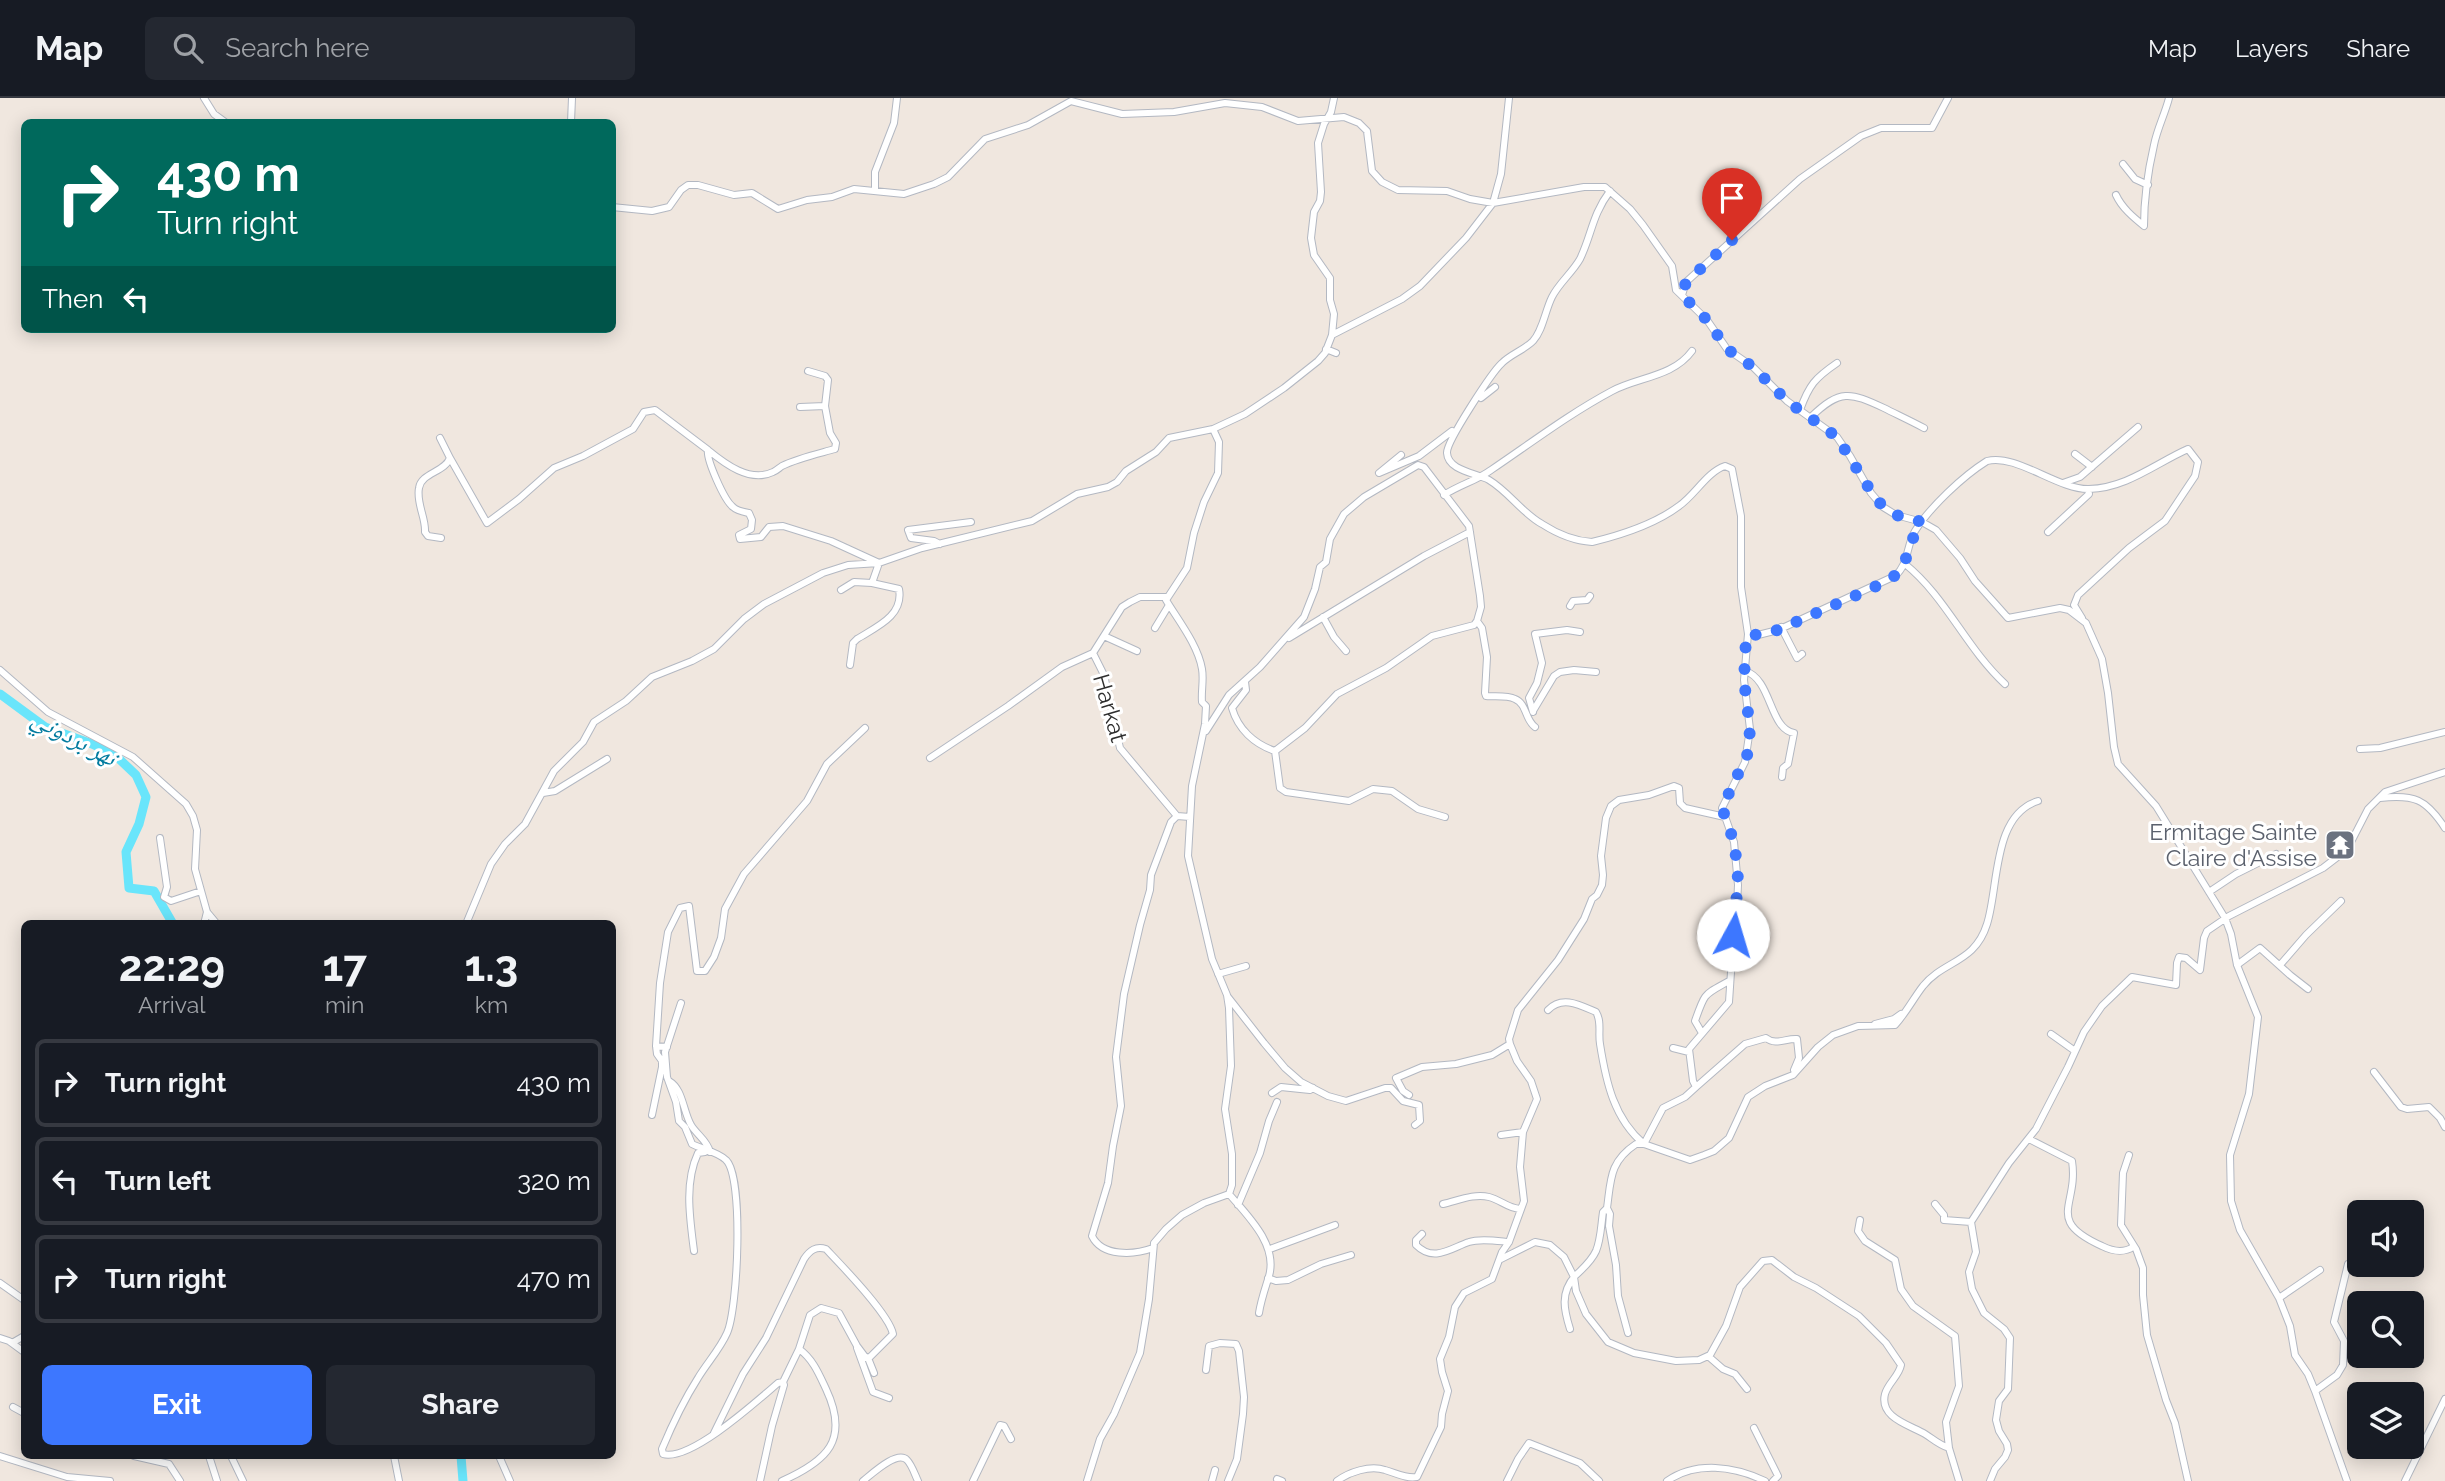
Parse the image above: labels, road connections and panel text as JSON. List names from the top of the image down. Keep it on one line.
{"streets":{"street":["Harkat"]},"water":["نهر بردوني"],"places":{"temple":["Ermitage Sainte Claire d'Assise"]},"page":{"header":"Map","search":"Search here","nav":["Map","Layers","Share"],"turn":["430 m","Turn right"],"then":"Then","eta":["22:29","Arrival","17","min","1.3","km"],"list":[{"name":"Turn right","value":"430 m"},{"name":"Turn left","value":"320 m"},{"name":"Turn right","value":"470 m"}],"buttons":["Exit","Share"]}}
